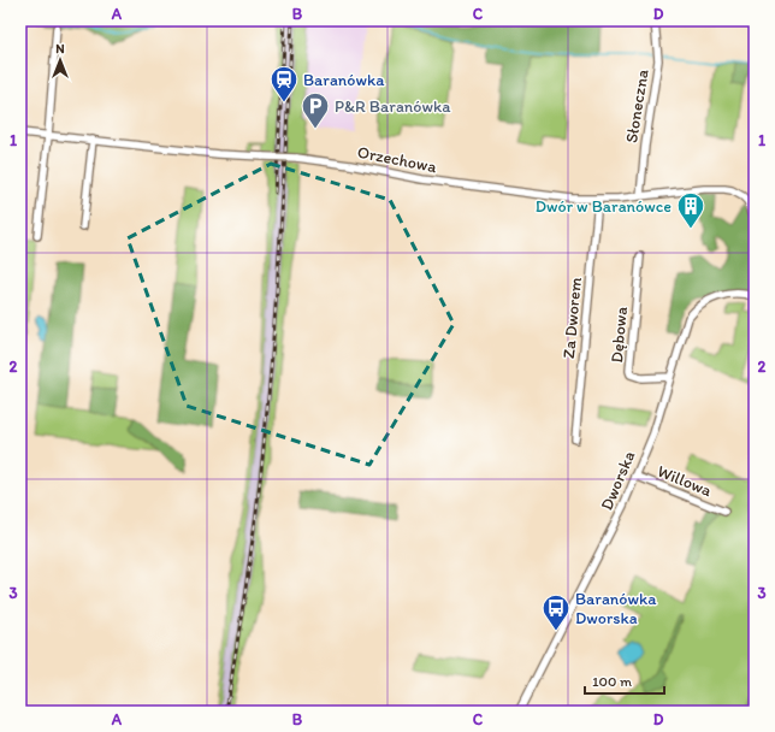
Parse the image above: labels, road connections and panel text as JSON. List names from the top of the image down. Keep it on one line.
{"streets":{"street":["Słoneczna","Orzechowa","Za Dworem","Dębowa","Dworska","Willowa"]},"crossings":[["Słoneczna","Orzechowa"],["Orzechowa","Za Dworem"],["Dębowa","Dworska"],["Dworska","Willowa"]],"places":{"station":["Baranówka"],"parking":["P&R Baranówka"],"building":["Dwór w Baranówce"],"bus stop":["Baranówka Dworska"]},"scale_bar":"100 m","north":"top","grid":{"columns":["A","B","C","D"],"rows":["1","2","3"]}}
